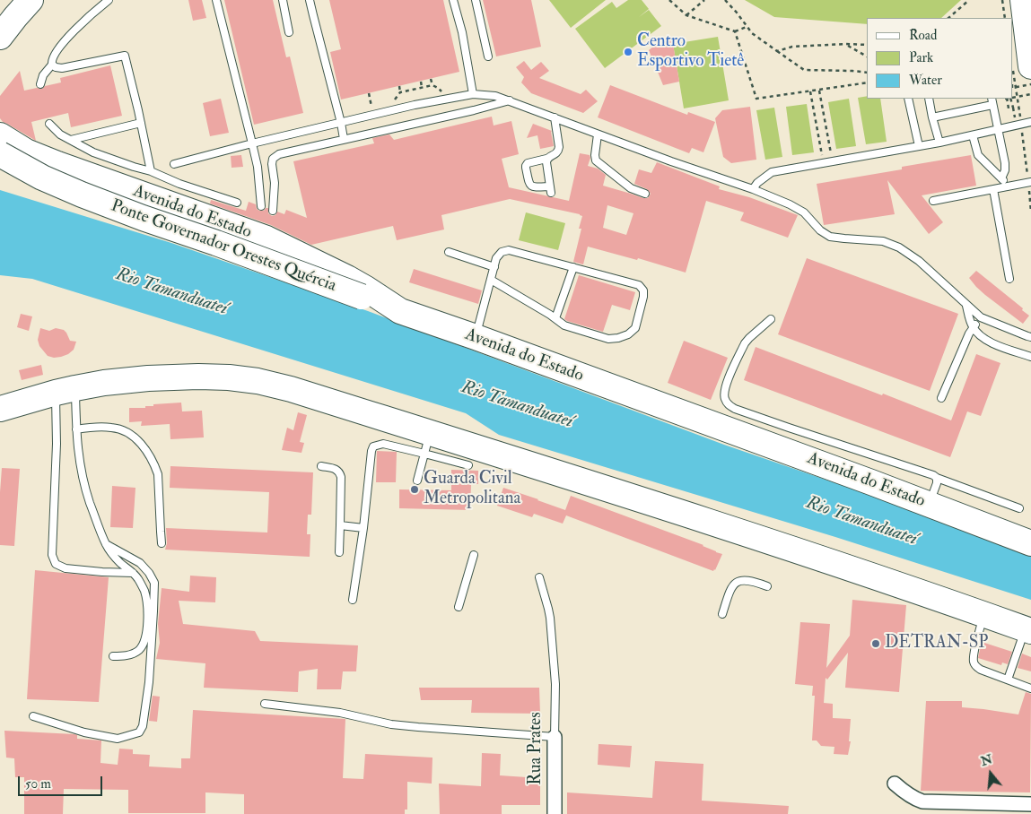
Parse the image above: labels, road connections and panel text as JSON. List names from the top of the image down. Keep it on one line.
{"streets":{"highway":["Avenida do Estado","Ponte Governador Orestes Quércia"],"street":["Rua Prates"]},"crossings":[["Avenida do Estado","Ponte Governador Orestes Quércia"]],"water":["Rio Tamanduateí"],"places":["Centro Esportivo Tietê","Guarda Civil Metropolitana","DETRAN-SP"],"legend":["Road","Park","Water"],"scale_bar":"50 m","north":"top"}
